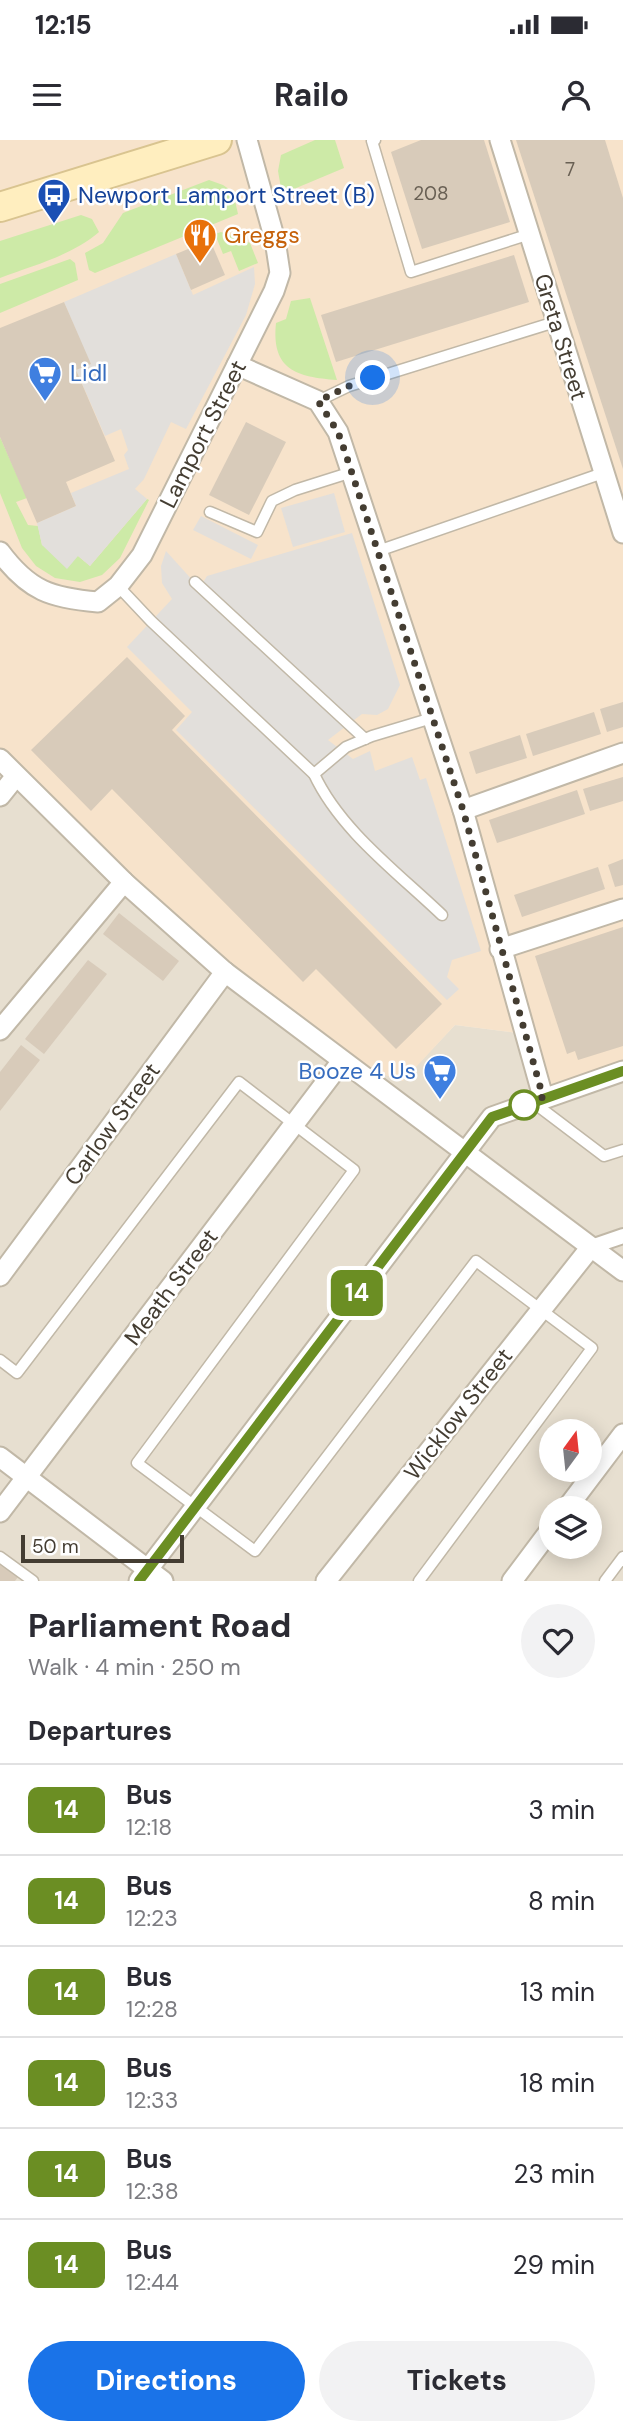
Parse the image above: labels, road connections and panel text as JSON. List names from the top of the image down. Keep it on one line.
{"streets":{"street":["Greta Street","Lamport Street","Carlow Street","Meath Street","Wicklow Street"]},"places":{"bus stop":["Newport Lamport Street (B)"],"restaurant":["Greggs"],"supermarket":["Lidl","Booze 4 Us"]},"lines":["bus line 14"],"house_numbers":["7","208"],"scale_bar":"50 m","north":"top","page":{"status":"12:15","header":"Railo","on_map":"14","scale":"50 m","heading":[["Parliament Road","Walk · 4 min · 250 m"],"Departures"],"list":[{"mark":"14","name":"Bus","note":"12:18","value":"3 min"},{"mark":"14","name":"Bus","note":"12:23","value":"8 min"},{"mark":"14","name":"Bus","note":"12:28","value":"13 min"},{"mark":"14","name":"Bus","note":"12:33","value":"18 min"},{"mark":"14","name":"Bus","note":"12:38","value":"23 min"},{"mark":"14","name":"Bus","note":"12:44","value":"29 min"}],"buttons":["Directions","Tickets"]}}
